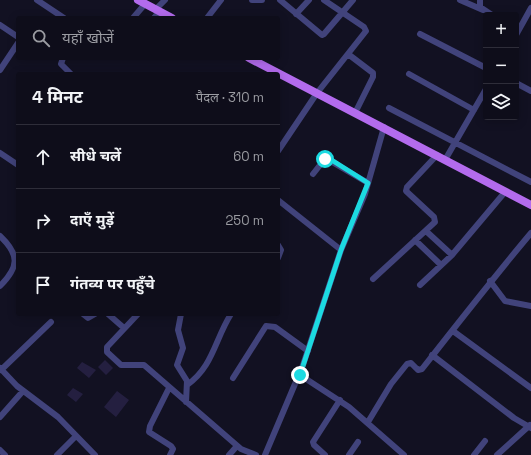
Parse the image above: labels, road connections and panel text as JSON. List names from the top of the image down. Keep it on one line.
{"page":{"map_buttons":["+","−"],"search":"यहाँ खोजें","heading":["4 मिनट","पैदल · 310 m"],"list":[["सीधे चलें","60 m"],["दाएँ मुड़ें","250 m"],"गंतव्य पर पहुँचे"]}}
